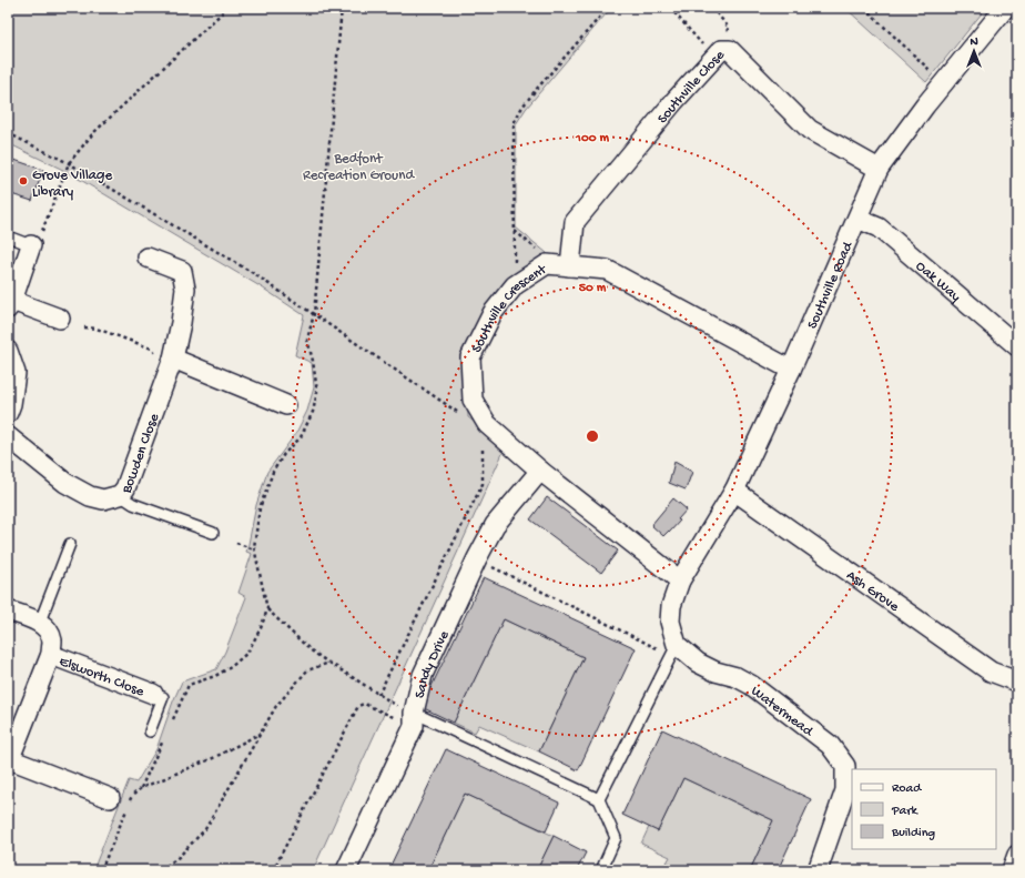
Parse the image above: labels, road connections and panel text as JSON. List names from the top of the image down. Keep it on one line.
{"streets":{"street":["Southville Close","Oak Way","Southville Road","Southville Crescent","Bowden Close","Ash Grove","Sandy Drive","Elsworth Close","Watermead"]},"crossings":[["Southville Close","Southville Road"],["Southville Close","Southville Crescent"],["Oak Way","Southville Road"],["Southville Road","Southville Crescent"],["Southville Road","Ash Grove"],["Southville Crescent","Sandy Drive"]],"parks":["Bedfont Recreation Ground"],"places":["Grove Village Library"],"legend":["Road","Park","Building"],"north":"top","rings":["100 m","50 m"]}
